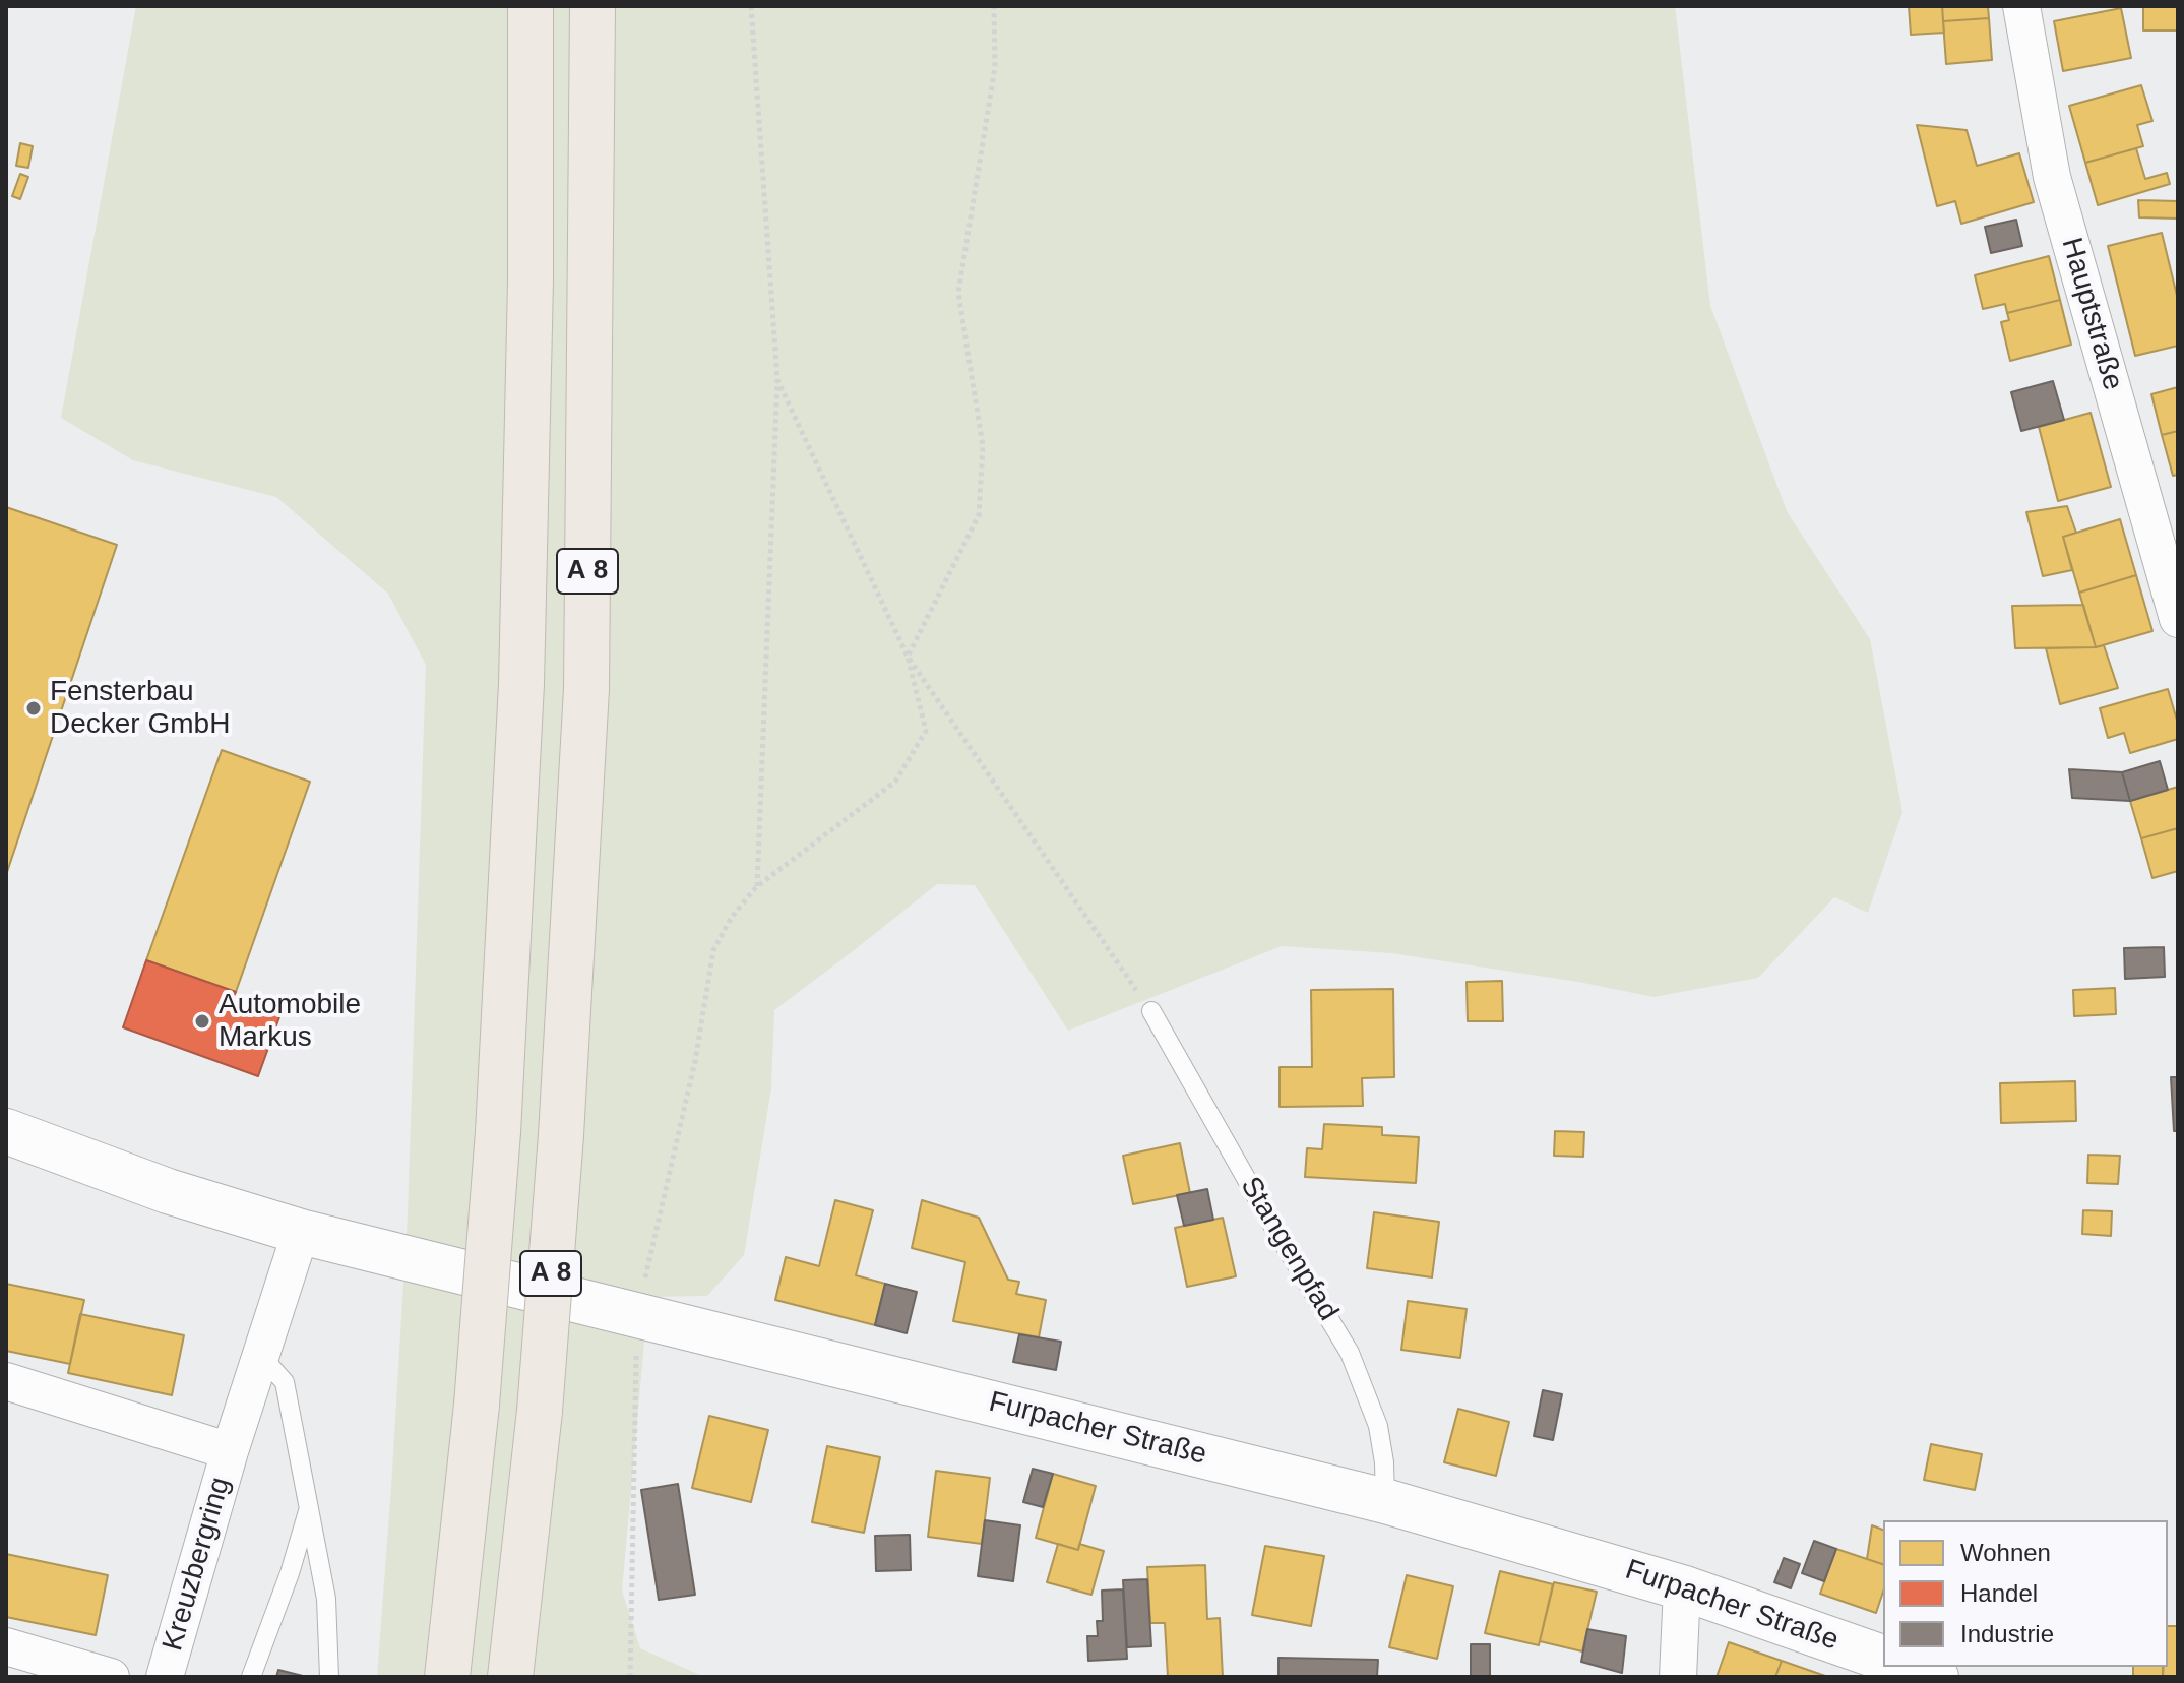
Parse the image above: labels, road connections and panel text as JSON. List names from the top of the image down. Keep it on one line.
{"streets":{"highway":["A 8"],"street":["Hauptstraße","Furpacher Straße","Kreuzbergring"],"lane":["Stangenpfad"]},"crossings":[["Stangenpfad","Furpacher Straße"],["Furpacher Straße","Kreuzbergring"]],"places":["Fensterbau Decker GmbH","Automobile Markus"],"legend":["Wohnen","Handel","Industrie"]}
